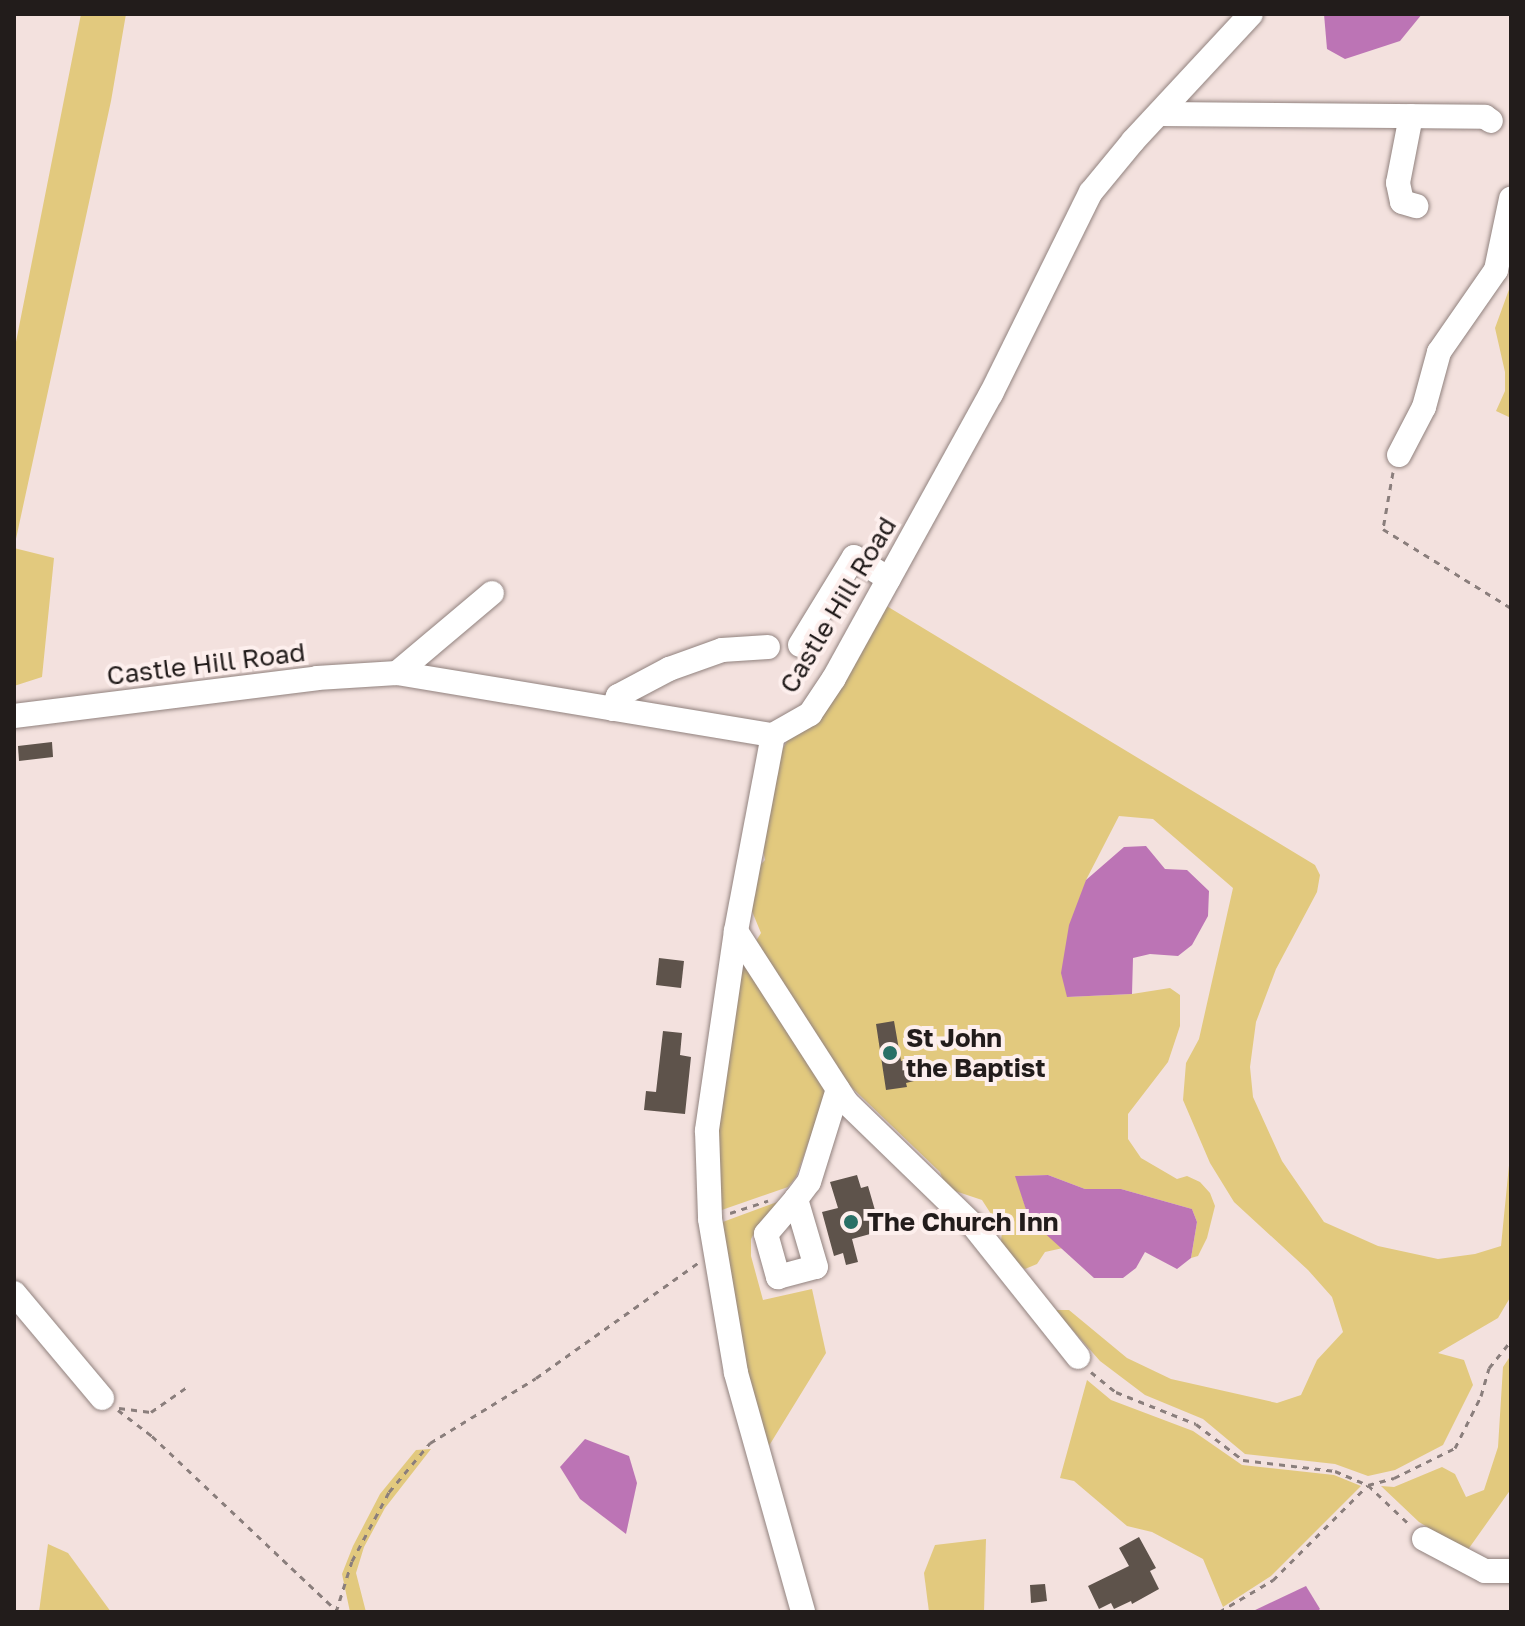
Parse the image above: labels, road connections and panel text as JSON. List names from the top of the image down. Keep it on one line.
{"streets":{"street":["Castle Hill Road"]},"places":["St John the Baptist","The Church Inn"]}
